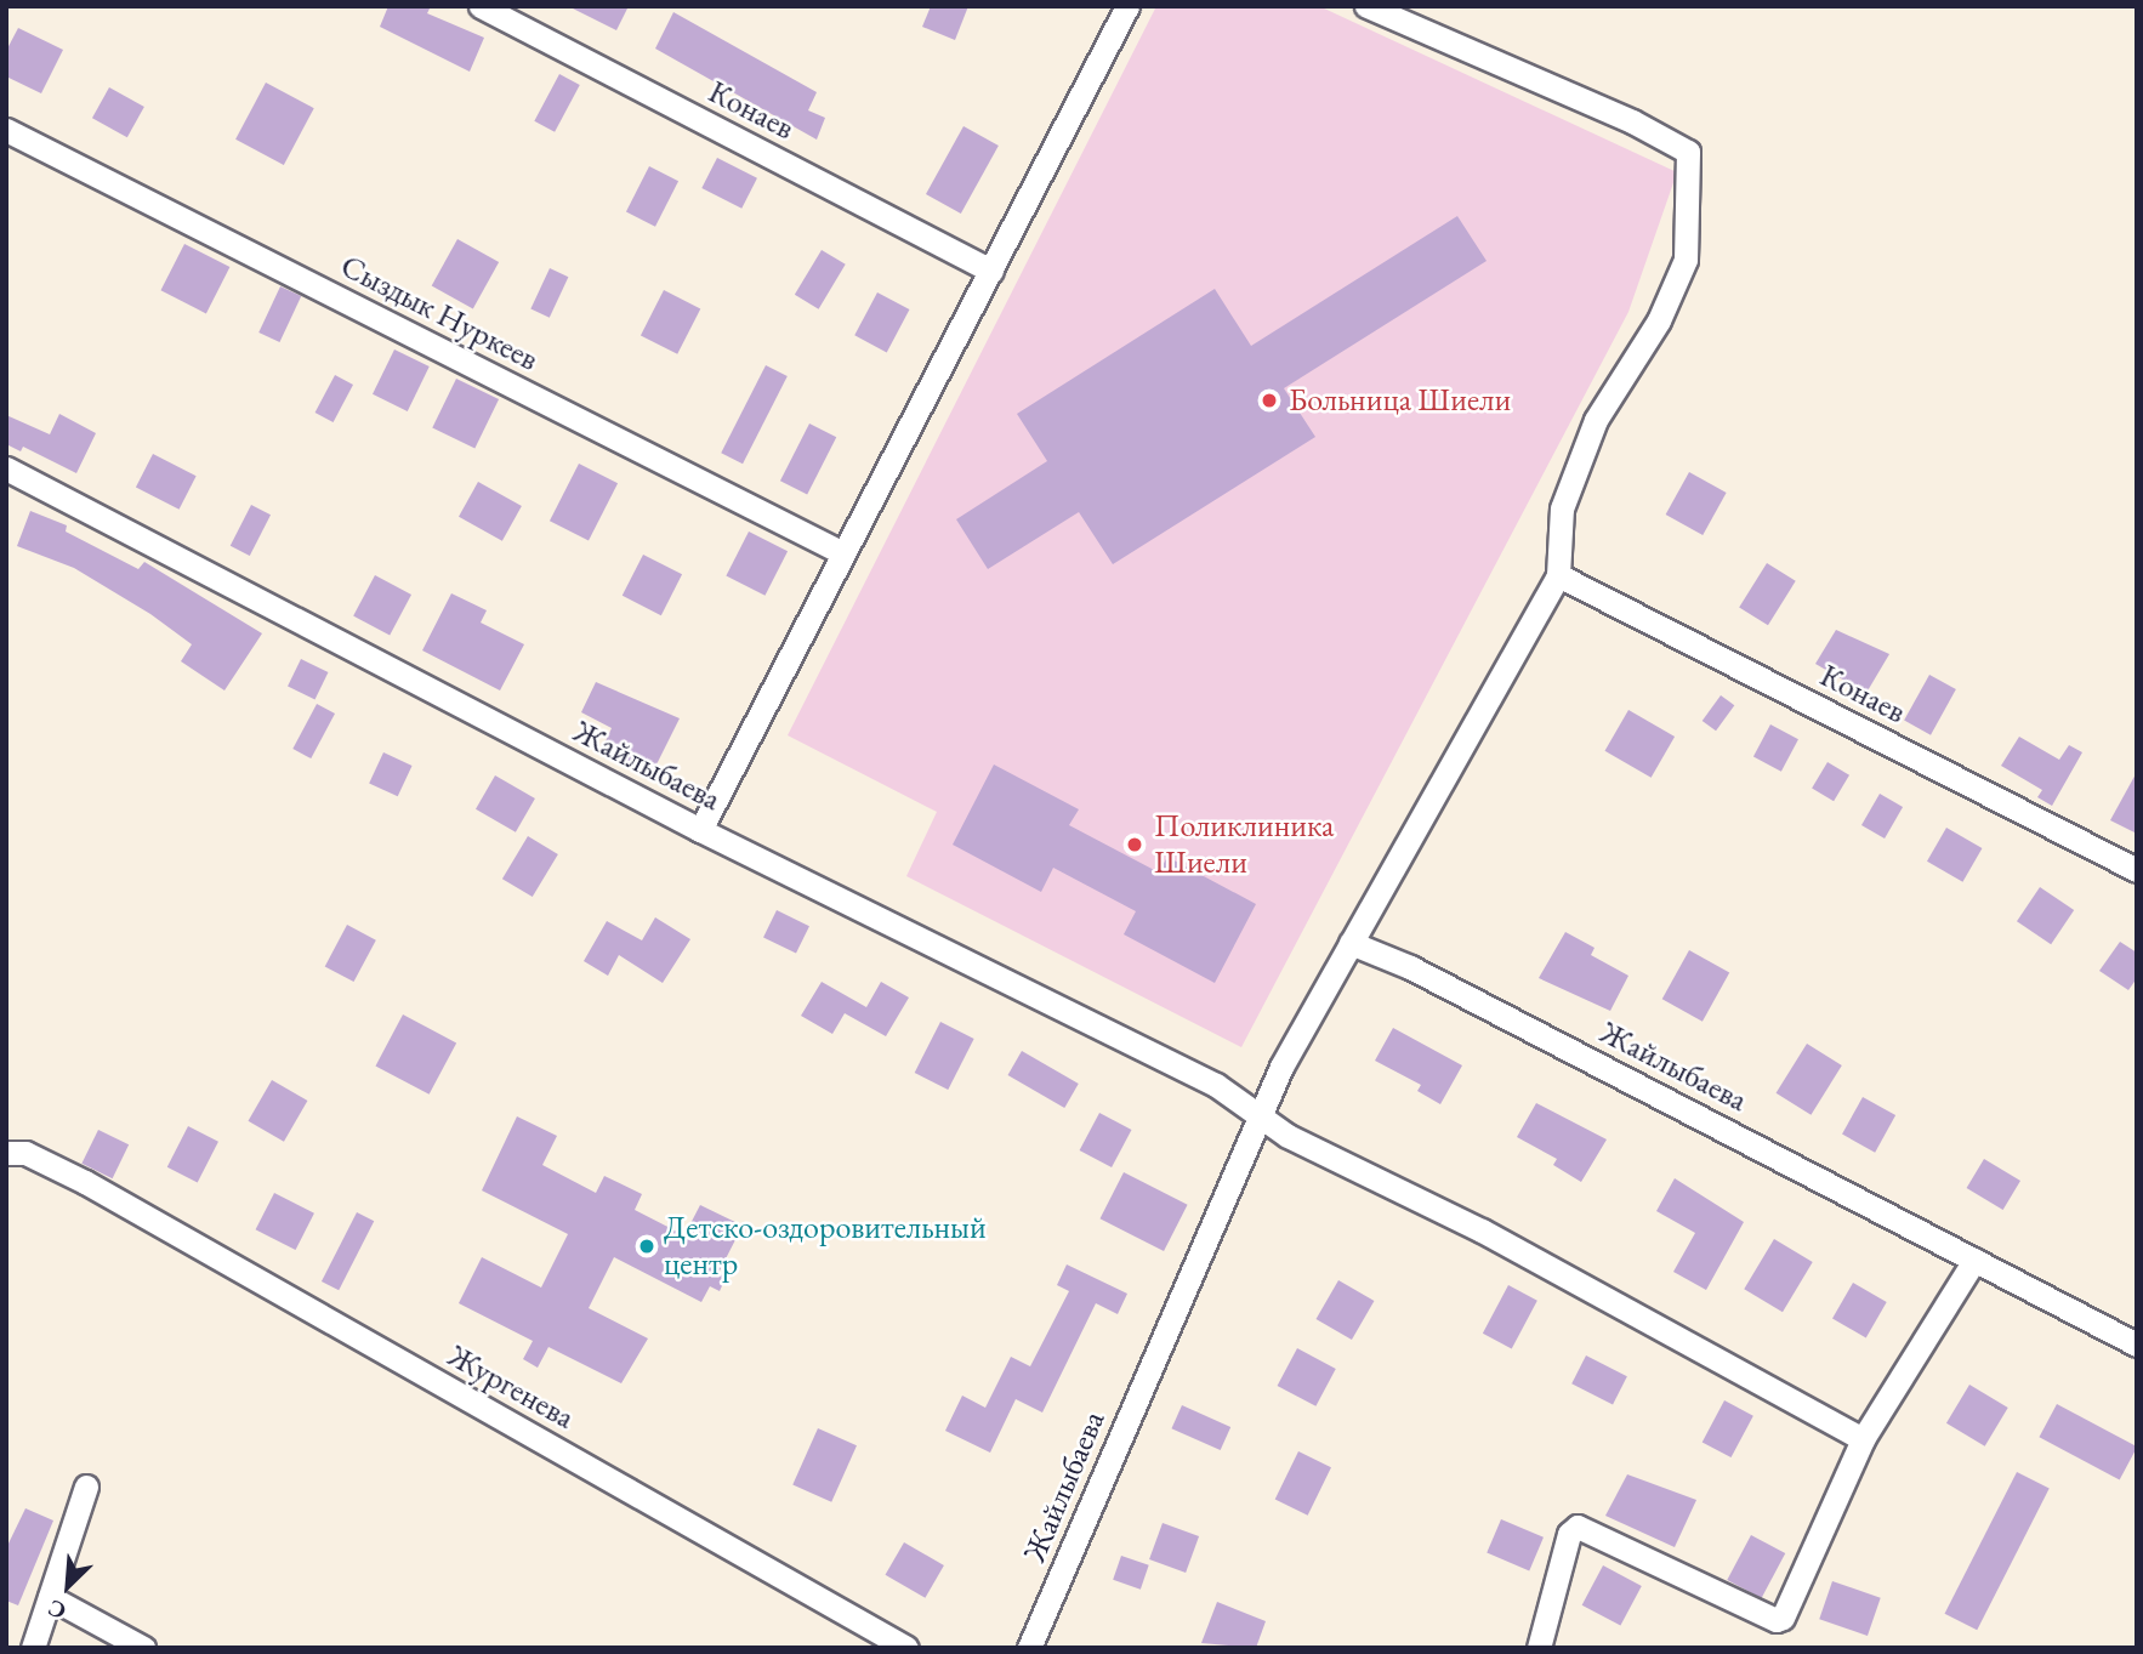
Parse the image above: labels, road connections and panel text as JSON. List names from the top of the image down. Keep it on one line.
{"streets":{"street":["Конаев","Сыздык Нуркеев","Жайлыбаева","Жургенева"]},"places":["Больница Шиели","Поликлиника Шиели","Детско-оздоровительный центр"],"north":"bottom left"}
